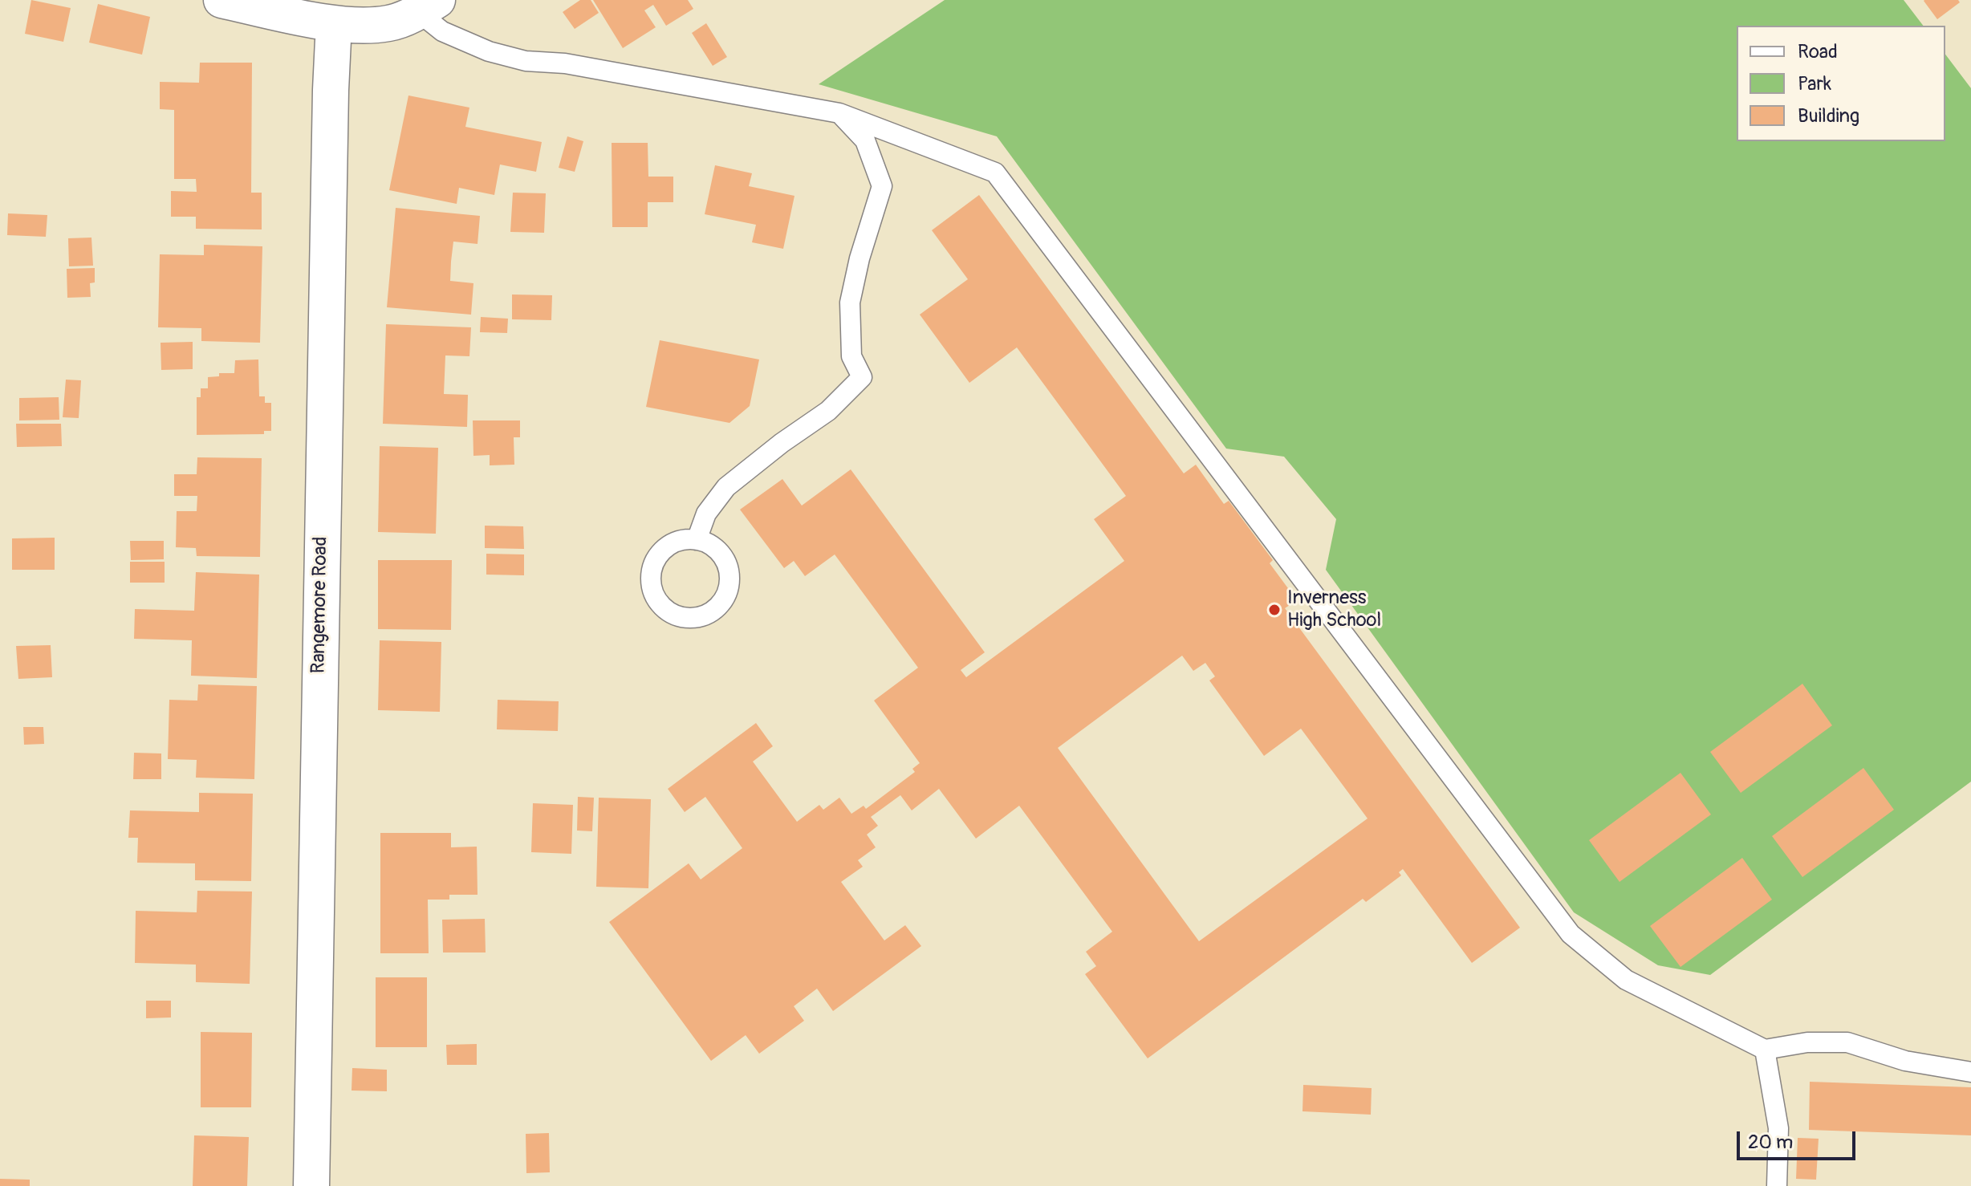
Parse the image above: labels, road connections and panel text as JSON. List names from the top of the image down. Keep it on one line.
{"streets":{"street":["Rangemore Road"]},"places":["Inverness High School"],"legend":["Road","Park","Building"],"scale_bar":"20 m"}
